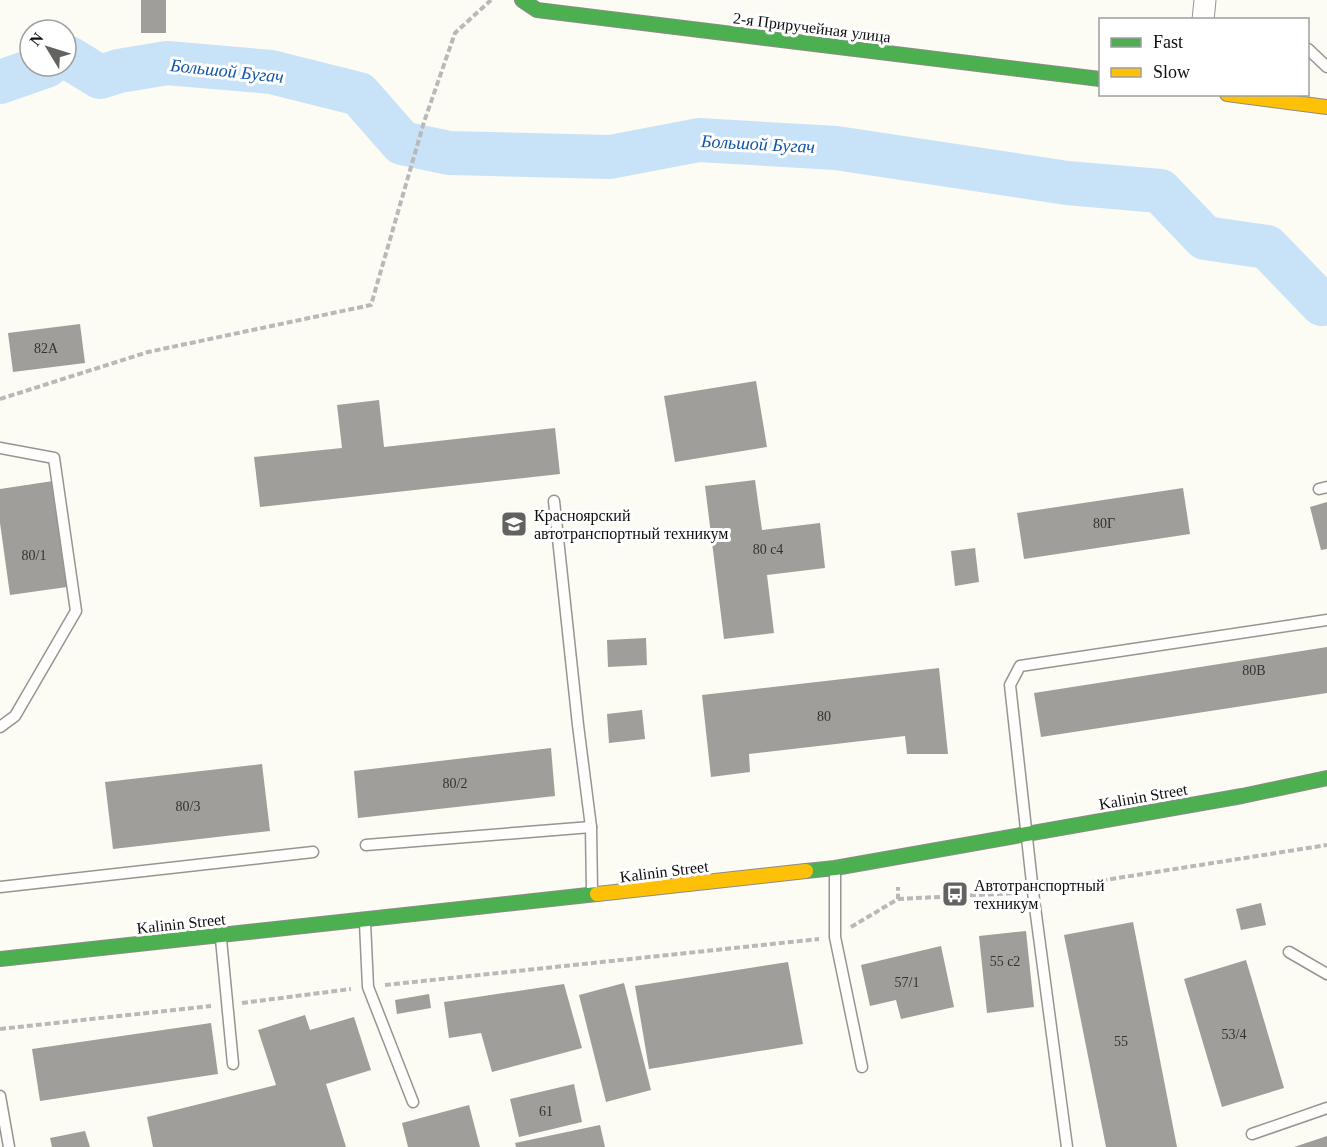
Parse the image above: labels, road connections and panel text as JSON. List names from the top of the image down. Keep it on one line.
{"streets":{"main road":["2-я Приручейная улица","Kalinin Street"]},"water":["Большой Бугач"],"places":{"school or university":["Красноярский автотранспортный техникум"],"bus stop":["Автотранспортный техникум"]},"house_numbers":["82А","80Г","80 с4","80/1","80В","80","80/2","80/3","55 с2","57/1","53/4","55","61"],"legend":["Fast","Slow"],"north":"top left"}
